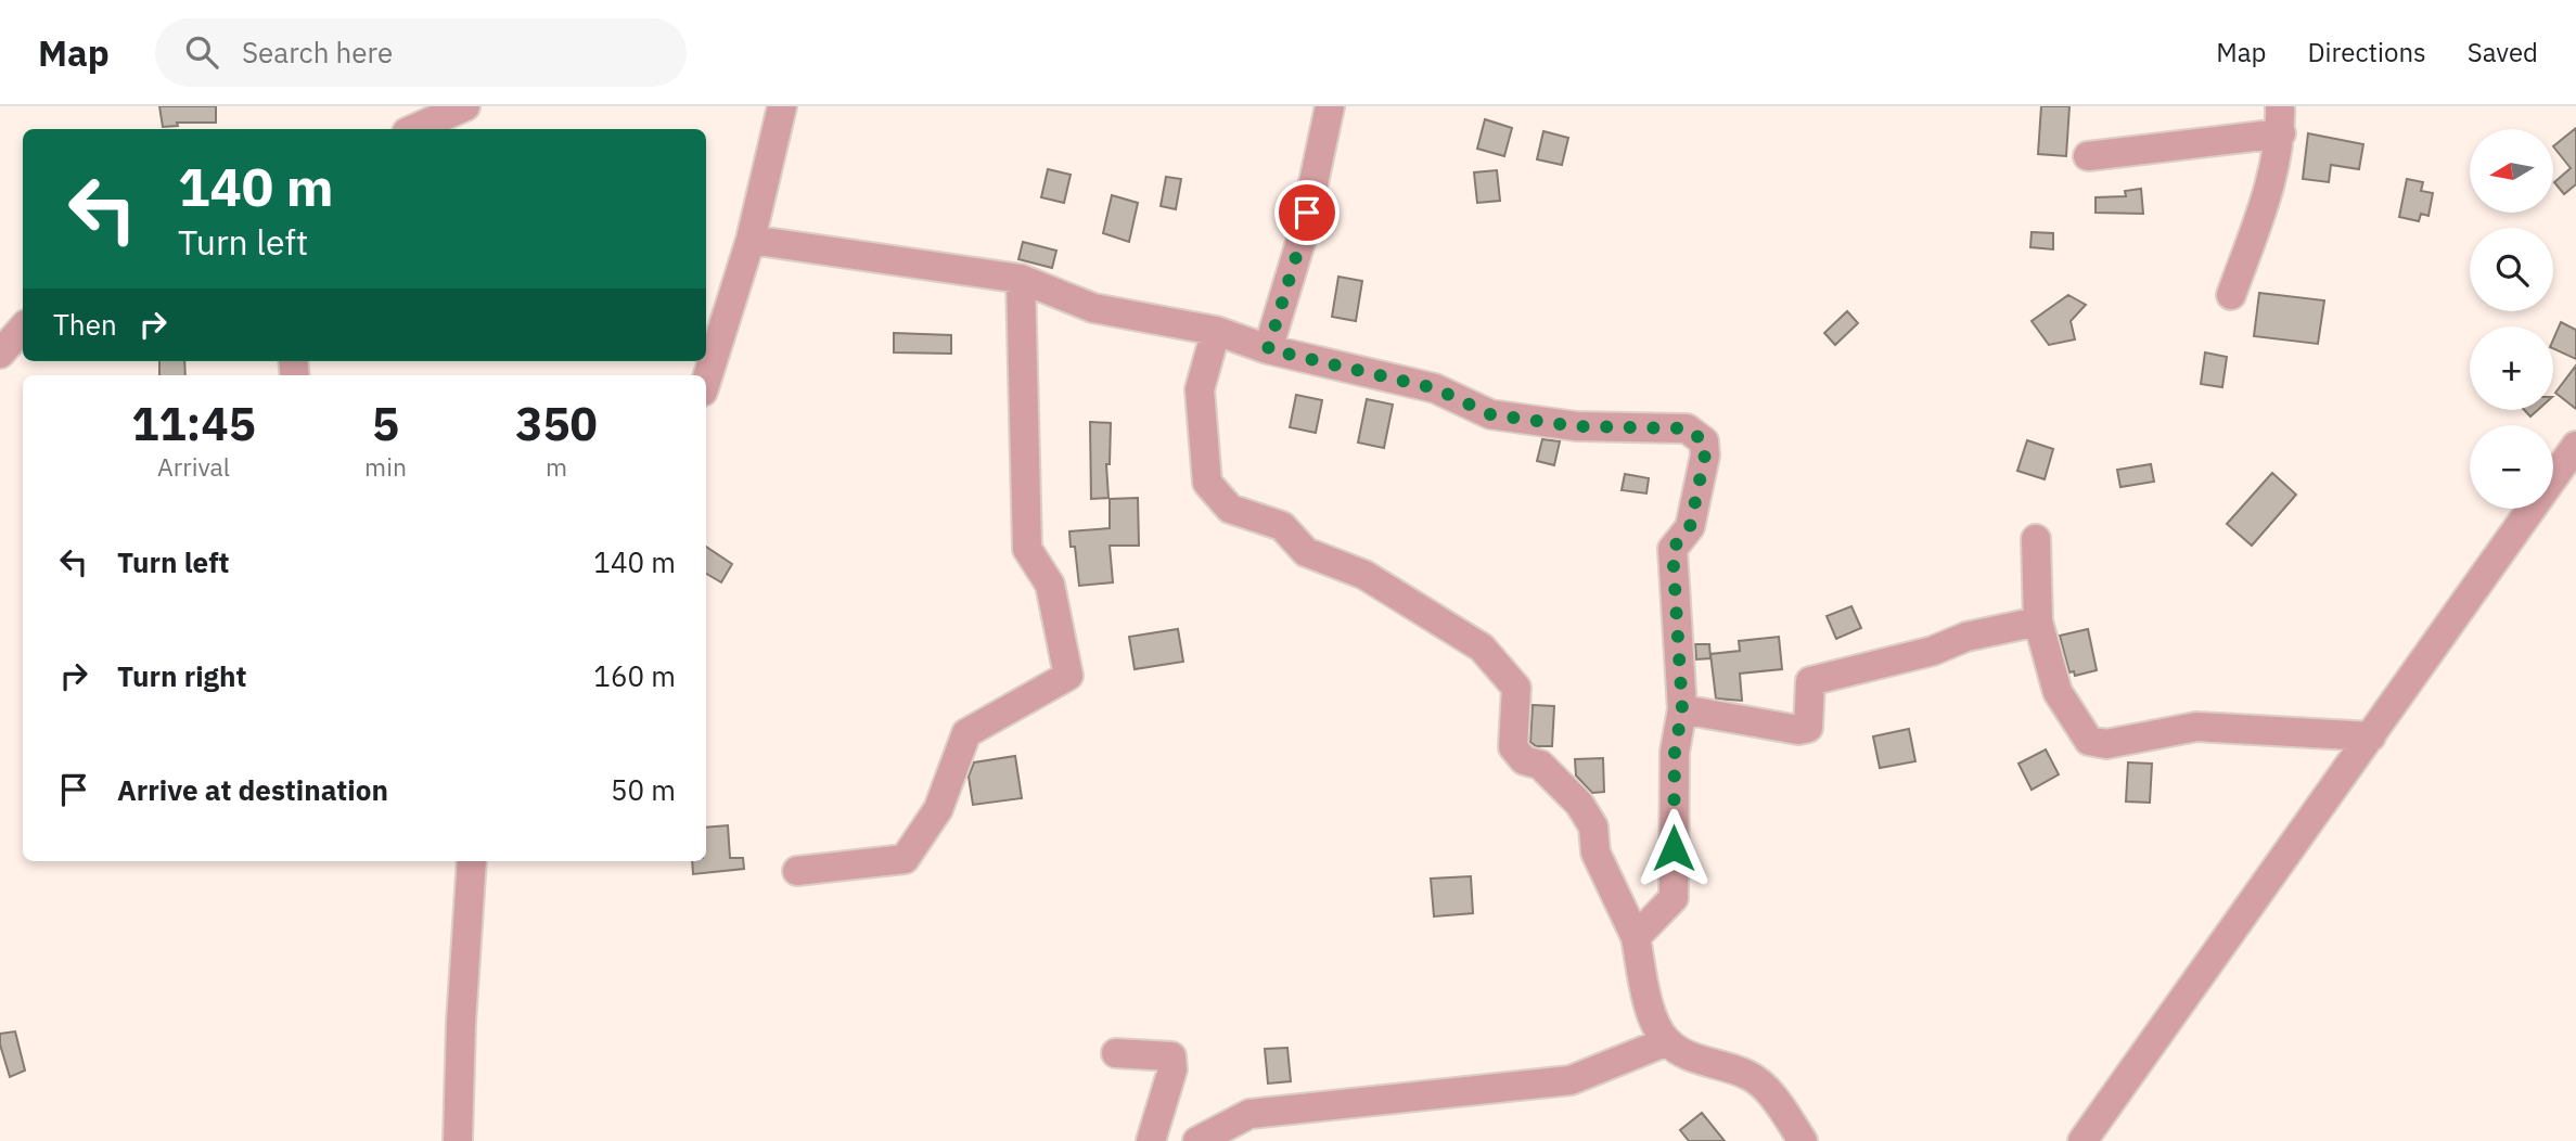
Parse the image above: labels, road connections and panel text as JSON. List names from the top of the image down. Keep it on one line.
{"north":"left","page":{"header":"Map","search":"Search here","nav":["Map","Directions","Saved"],"map_buttons":["+","−"],"turn":["140 m","Turn left"],"then":"Then","eta":["11:45","Arrival","5","min","350","m"],"list":[{"name":"Turn left","value":"140 m"},{"name":"Turn right","value":"160 m"},{"name":"Arrive at destination","value":"50 m"}]}}
